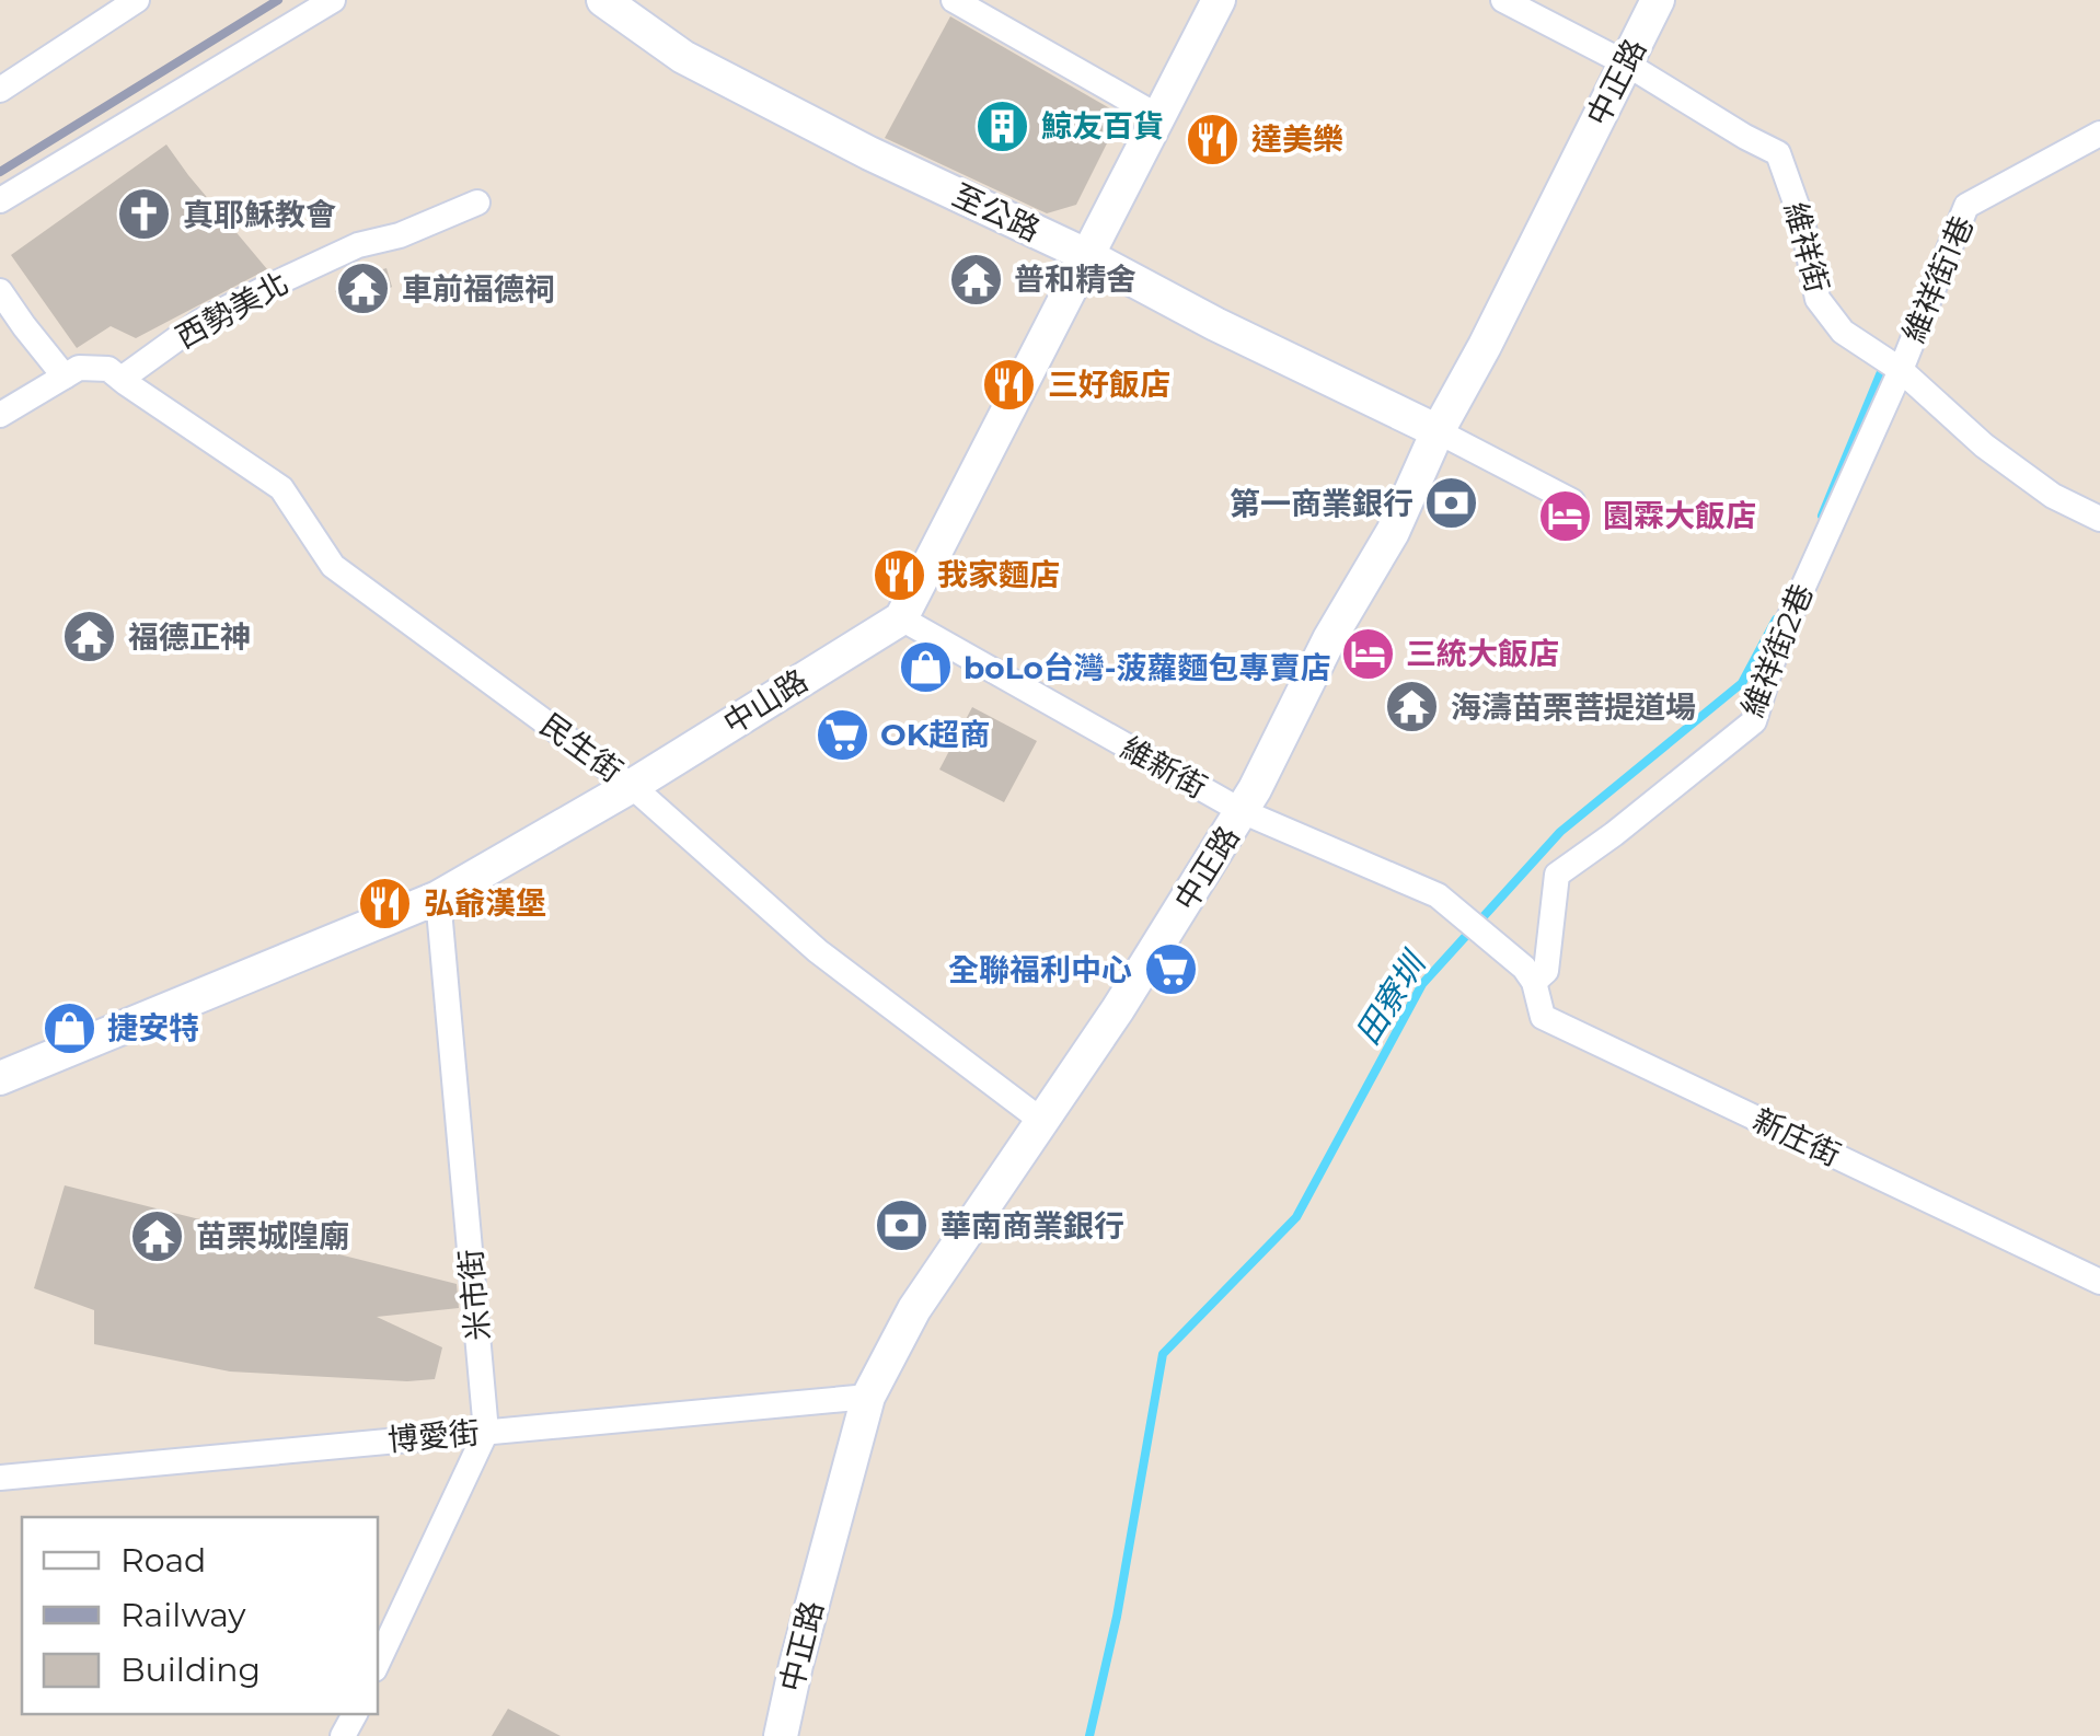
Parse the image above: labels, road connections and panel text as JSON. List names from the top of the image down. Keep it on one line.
{"streets":{"street":["中正路","至公路","維祥街","維祥街1巷","西勢美北","維祥街2巷","中山路","民生街","維新街","新庄街","米市街","博愛街"]},"crossings":[["中正路","至公路"],["中正路","維祥街"],["中正路","民生街"],["中正路","維新街"],["中正路","博愛街"],["維祥街","維祥街1巷"],["維祥街","維祥街2巷"],["維祥街1巷","維祥街2巷"],["西勢美北","民生街"],["維祥街2巷","維新街"],["維祥街2巷","新庄街"],["中山路","民生街"],["中山路","維新街"],["中山路","米市街"],["維新街","新庄街"],["米市街","博愛街"]],"water":["田寮圳"],"places":{"building":["鯨友百貨"],"restaurant":["達美樂","三好飯店","我家麵店","弘爺漢堡"],"church":["真耶穌教會"],"temple":["普和精舍","車前福德祠","福德正神","海濤苗栗菩提道場","苗栗城隍廟"],"bank":["第一商業銀行","華南商業銀行"],"hotel":["園霖大飯店","三統大飯店"],"shop":["boLo台灣-菠蘿麵包專賣店","捷安特"],"supermarket":["OK超商","全聯福利中心"]},"legend":["Road","Railway","Building"]}
